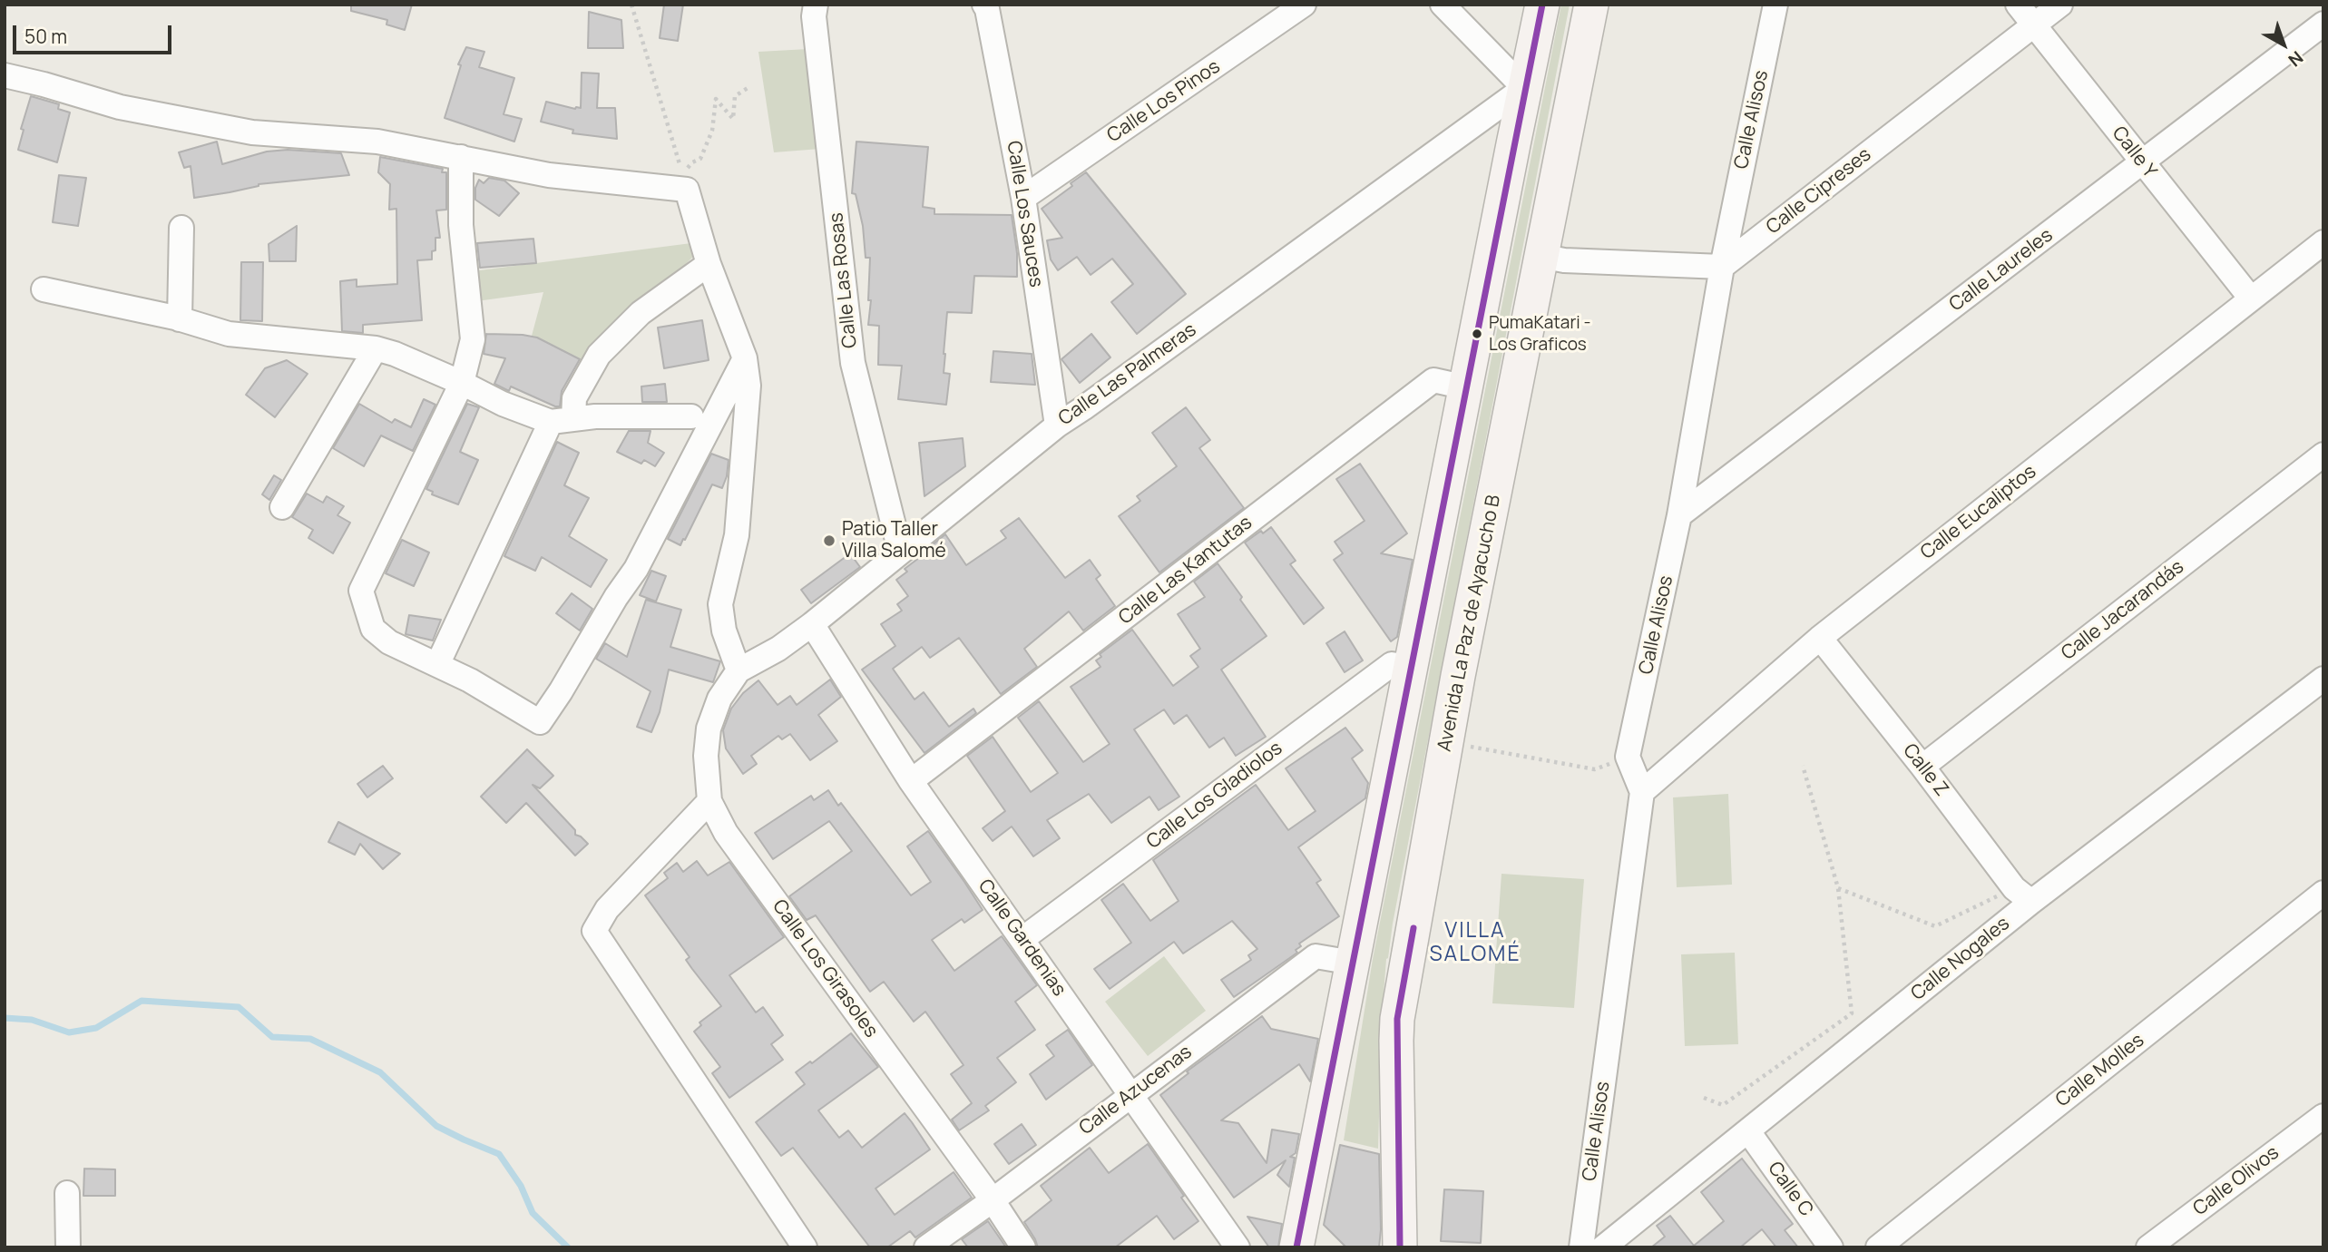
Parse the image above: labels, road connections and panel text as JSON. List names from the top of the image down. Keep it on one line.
{"streets":{"main road":["Avenida La Paz de Ayacucho B"],"street":["Calle Los Pinos","Calle Alisos","Calle Y","Calle Cipreses","Calle Los Sauces","Calle Laureles","Calle Las Rosas","Calle Las Palmeras","Calle Eucaliptos","Calle Las Kantutas","Calle Jacarandás","Calle Z","Calle Los Gladiolos","Calle Gardenias","Calle Nogales","Calle Los Girasoles","Calle Molles","Calle Azucenas","Calle Olivos","Calle C"]},"crossings":[["Calle Los Pinos","Calle Los Sauces"],["Calle Alisos","Calle Cipreses"],["Calle Alisos","Calle Laureles"],["Calle Alisos","Calle Eucaliptos"],["Calle Y","Calle Cipreses"],["Calle Y","Calle Laureles"],["Calle Y","Calle Eucaliptos"],["Calle Los Sauces","Calle Las Palmeras"],["Calle Las Rosas","Calle Las Palmeras"],["Calle Las Palmeras","Calle Gardenias"],["Calle Las Palmeras","Calle Los Girasoles"],["Calle Eucaliptos","Calle Z"],["Calle Las Kantutas","Calle Gardenias"],["Calle Jacarandás","Calle Z"],["Calle Z","Calle Nogales"],["Calle Los Gladiolos","Calle Gardenias"],["Calle Gardenias","Calle Azucenas"],["Calle Nogales","Calle C"],["Calle Los Girasoles","Calle Azucenas"]],"districts":["VILLA SALOMÉ"],"places":["PumaKatari - Los Graficos","Patio Taller Villa Salomé"],"scale_bar":"50 m","north":"bottom right"}
